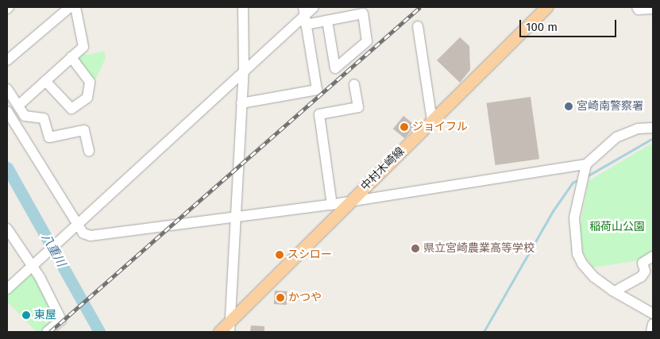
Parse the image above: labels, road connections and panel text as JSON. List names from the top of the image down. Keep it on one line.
{"streets":{"main road":["中村木崎線"]},"water":["八重川"],"parks":["稲荷山公園"],"places":["宮崎南警察署","ジョイフル","県立宮崎農業高等学校","スシロー","かつや","東屋"],"scale_bar":"100 m"}
